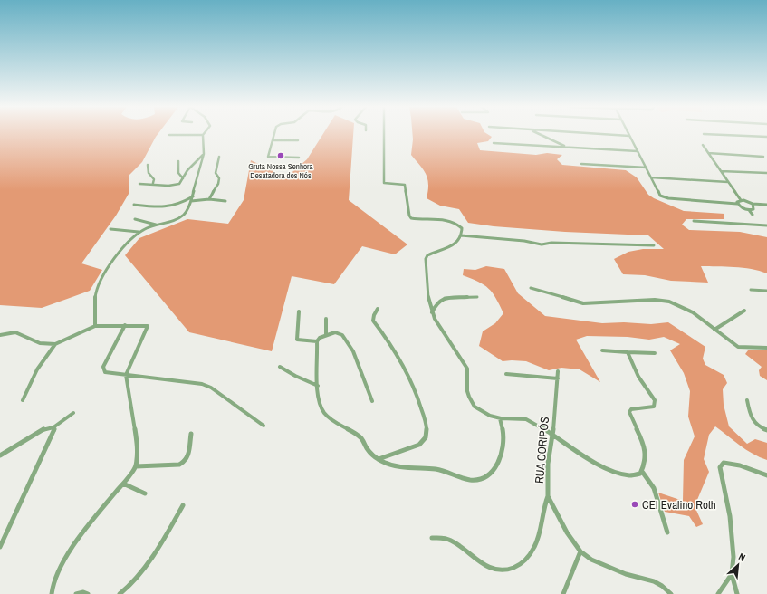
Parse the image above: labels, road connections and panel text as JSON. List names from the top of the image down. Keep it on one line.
{"streets":{"street":["RUA CORIPÓS"]},"places":["Gruta Nossa Senhora Desatadora dos Nós","CEI Evalino Roth"],"north":"top right"}
